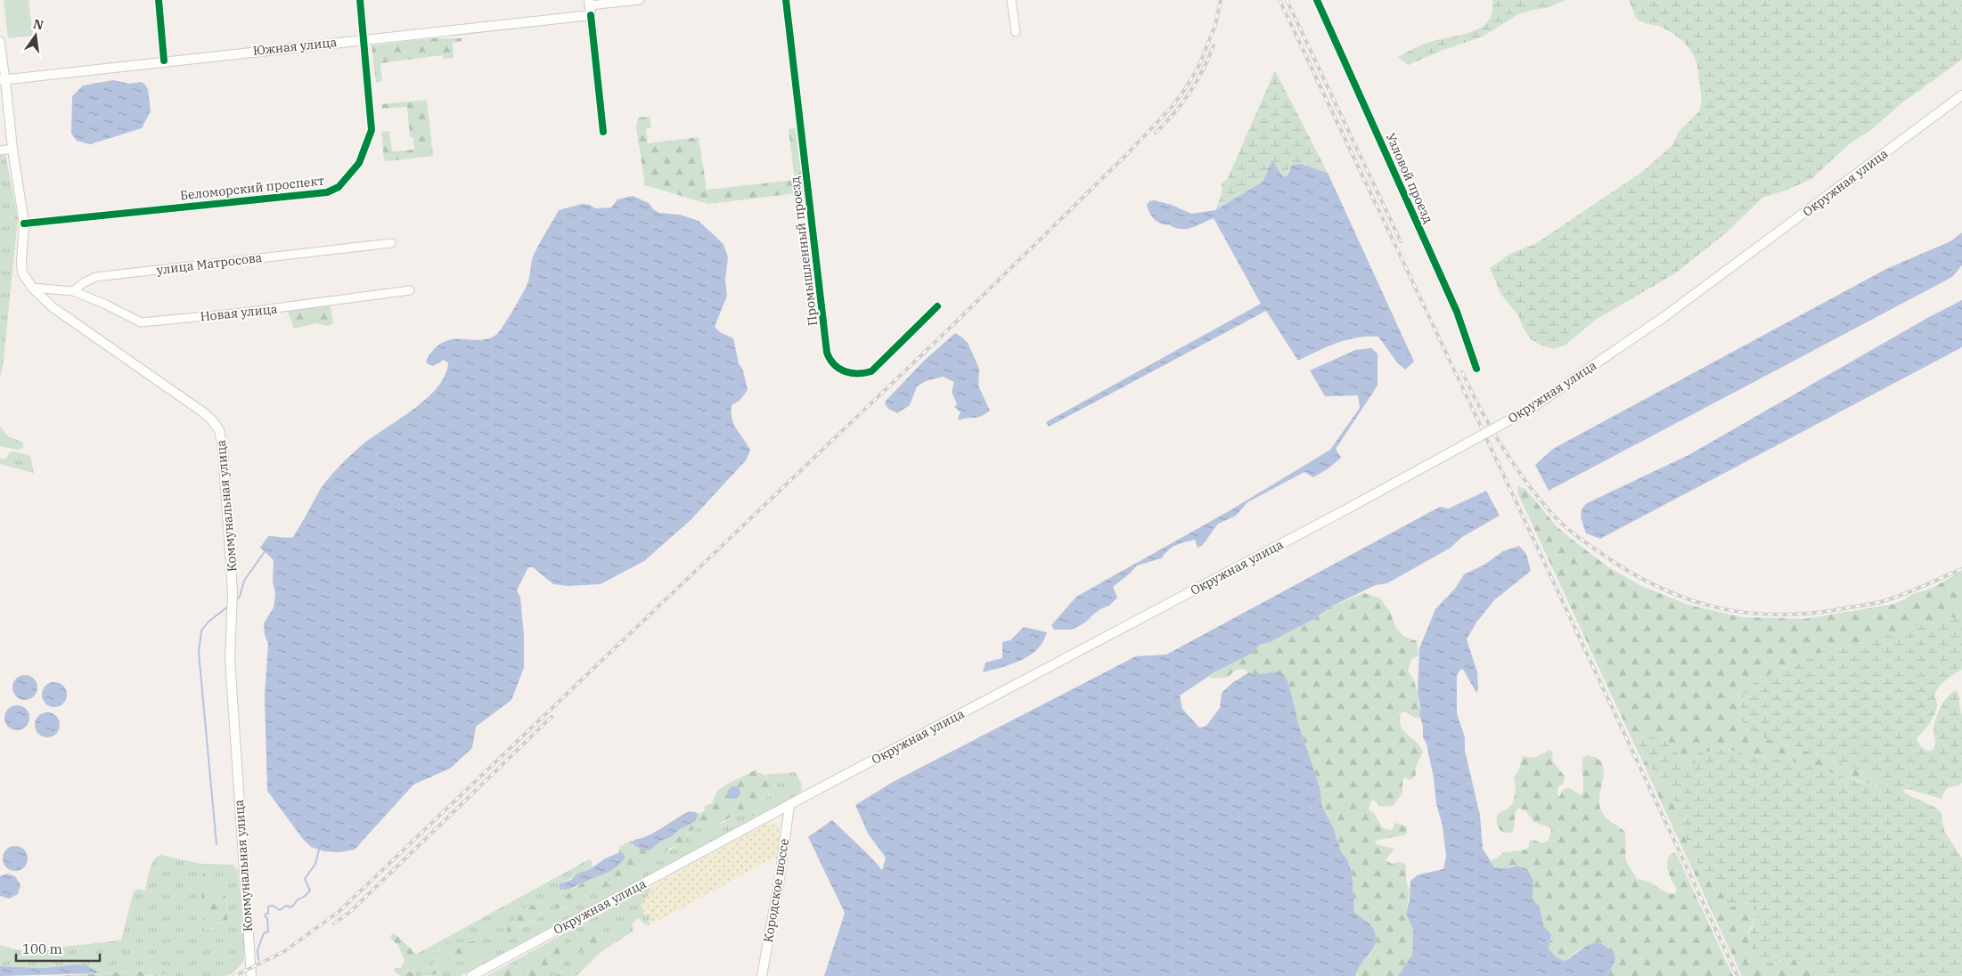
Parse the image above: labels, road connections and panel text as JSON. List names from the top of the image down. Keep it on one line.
{"streets":{"main road":["Южная улица","Окружная улица","Коммунальная улица","Кородское шоссе"],"street":["Узловой проезд","Беломорский проспект","Промышленный проезд","улица Матросова","Новая улица"]},"crossings":[["Южная улица","Беломорский проспект"],["Южная улица","Коммунальная улица"],["Окружная улица","Кородское шоссе"],["Беломорский проспект","Коммунальная улица"],["улица Матросова","Новая улица"]],"scale_bar":"100 m","north":"top"}
